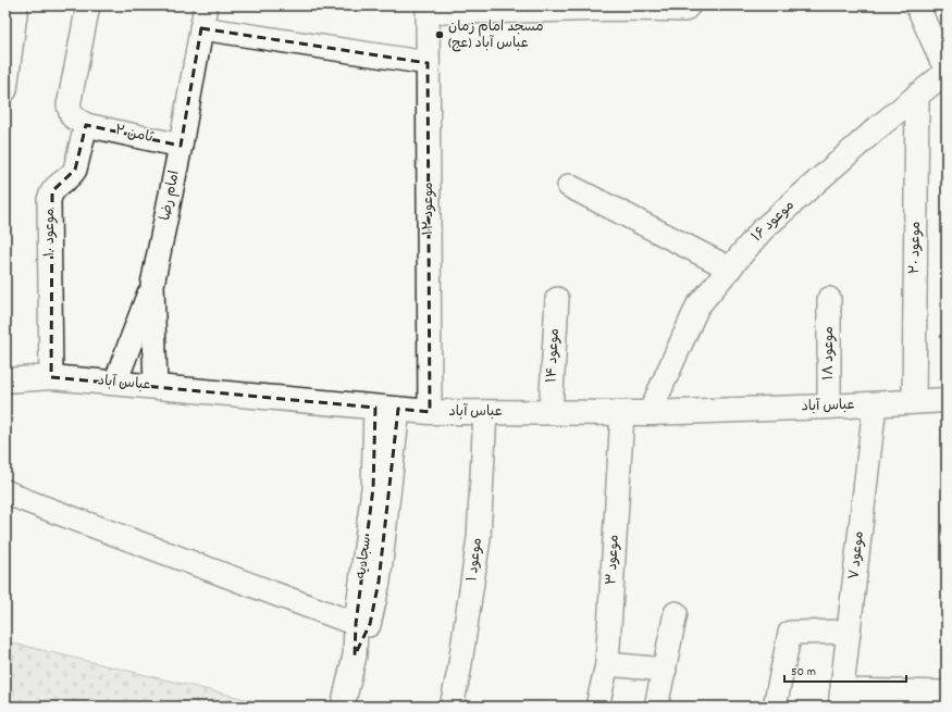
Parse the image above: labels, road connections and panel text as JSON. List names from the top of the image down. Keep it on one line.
{"streets":{"main road":["عباس آباد"],"street":["ثامن ۲","امام رضا","موعود ۱۲","موعود ۱۶","موعود ۱۰","موعود ۲۰","موعود ۱۸","موعود ۱۴","موعود ۷","سجادیه","موعود ۱","موعود ۳"]},"crossings":[["ثامن ۲","امام رضا"],["ثامن ۲","موعود ۱۰"],["امام رضا","عباس آباد"],["موعود ۱۲","عباس آباد"],["موعود ۱۶","موعود ۲۰"],["موعود ۱۶","عباس آباد"],["موعود ۱۰","عباس آباد"],["موعود ۲۰","عباس آباد"],["موعود ۱۸","عباس آباد"],["موعود ۱۴","عباس آباد"],["عباس آباد","موعود ۷"],["عباس آباد","سجادیه"],["عباس آباد","موعود ۱"],["عباس آباد","موعود ۳"]],"places":["مسجد امام زمان (عج) عباس آباد"],"scale_bar":"50 m"}
